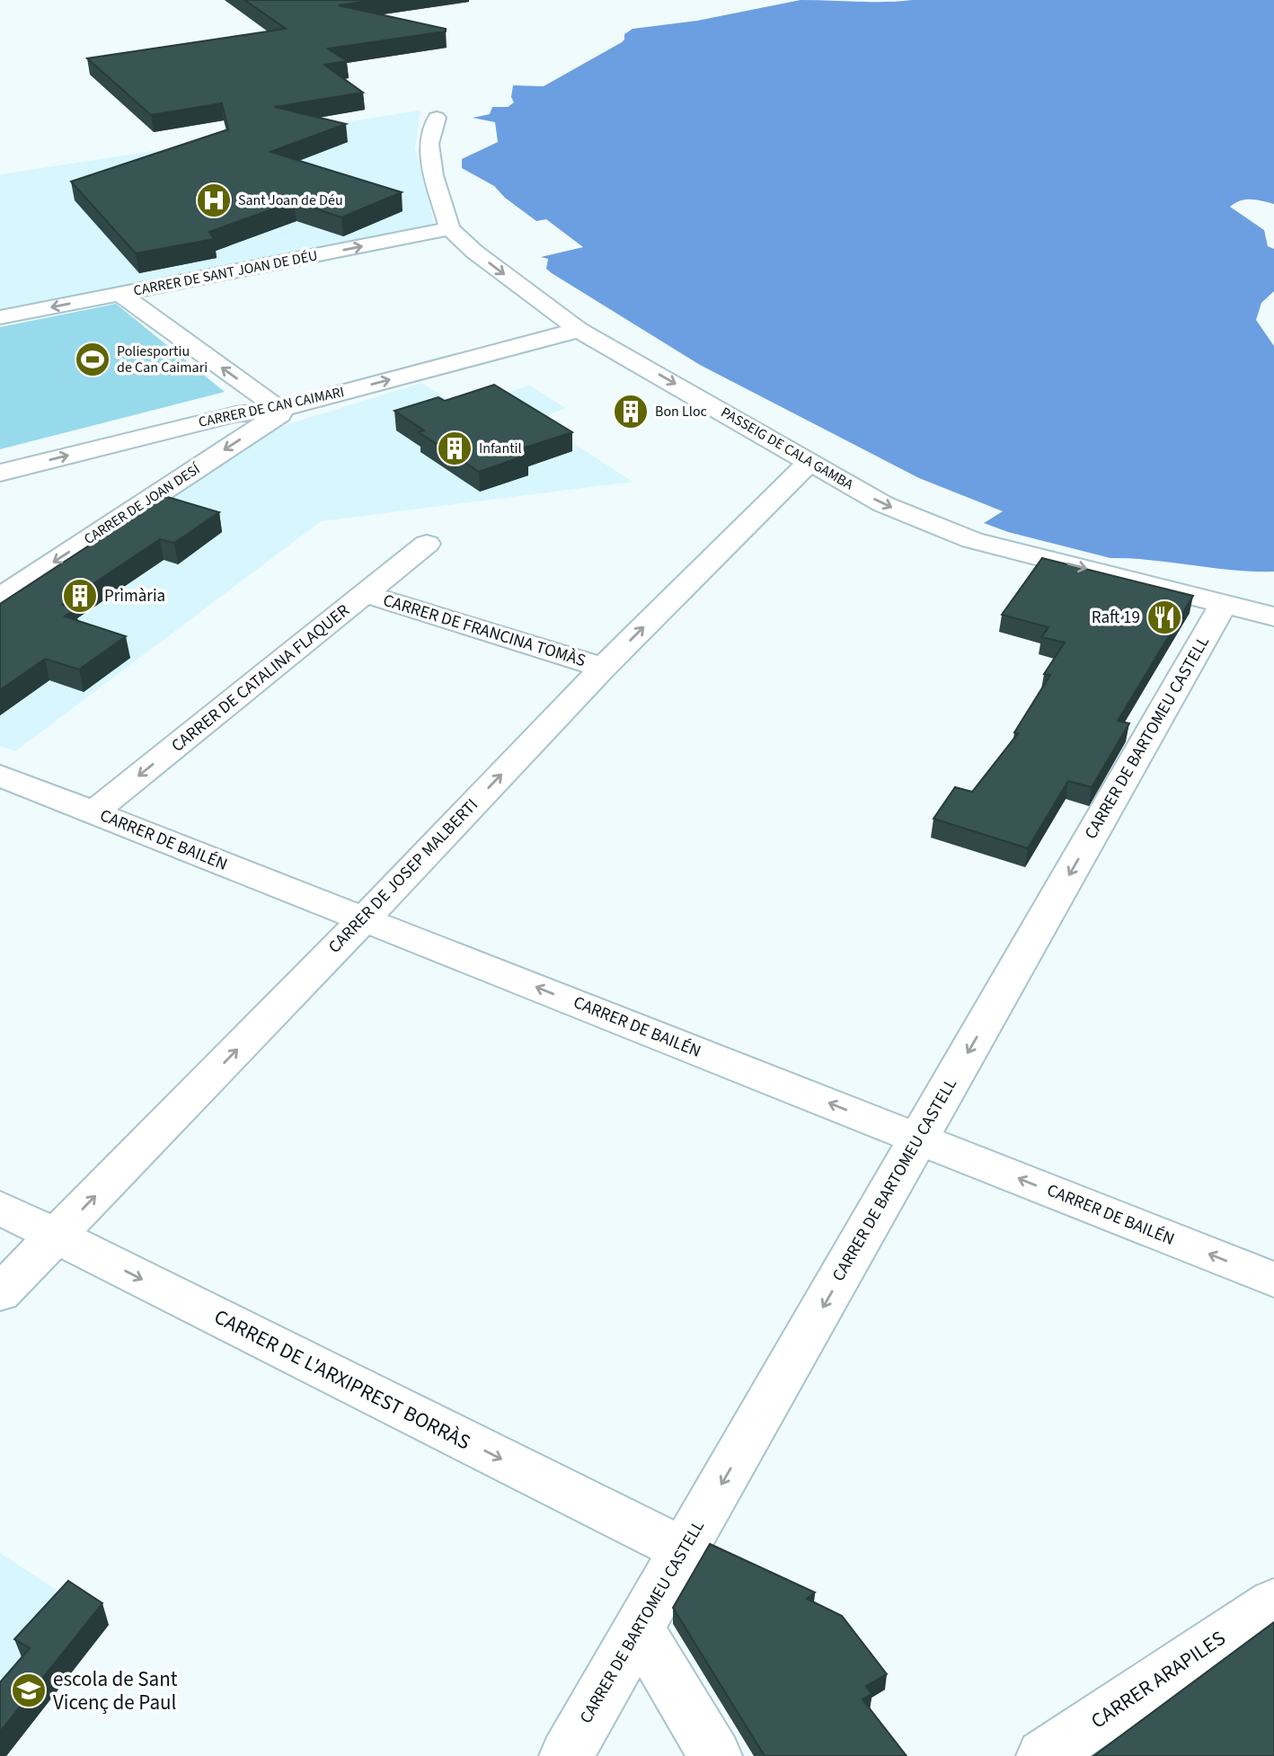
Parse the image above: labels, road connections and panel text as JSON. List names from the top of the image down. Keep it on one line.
{"streets":{"street":["CARRER DE SANT JOAN DE DÉU","CARRER DE CAN CAIMARI","PASSEIG DE CALA GAMBA","CARRER DE JOAN DESÍ","CARRER DE FRANCINA TOMÀS","CARRER DE CATALINA FLAQUER","CARRER DE BARTOMEU CASTELL","CARRER DE BAILÉN","CARRER DE JOSEP MALBERTI","CARRER DE L'ARXIPREST BORRÀS","CARRER ARAPILES"]},"crossings":[["CARRER DE SANT JOAN DE DÉU","PASSEIG DE CALA GAMBA"],["CARRER DE CAN CAIMARI","PASSEIG DE CALA GAMBA"],["CARRER DE CAN CAIMARI","CARRER DE JOAN DESÍ"],["PASSEIG DE CALA GAMBA","CARRER DE BARTOMEU CASTELL"],["PASSEIG DE CALA GAMBA","CARRER DE JOSEP MALBERTI"],["CARRER DE FRANCINA TOMÀS","CARRER DE CATALINA FLAQUER"],["CARRER DE FRANCINA TOMÀS","CARRER DE JOSEP MALBERTI"],["CARRER DE CATALINA FLAQUER","CARRER DE BAILÉN"],["CARRER DE BARTOMEU CASTELL","CARRER DE BAILÉN"],["CARRER DE BARTOMEU CASTELL","CARRER DE L'ARXIPREST BORRÀS"],["CARRER DE BAILÉN","CARRER DE JOSEP MALBERTI"],["CARRER DE JOSEP MALBERTI","CARRER DE L'ARXIPREST BORRÀS"]],"one_way":["CARRER DE CAN CAIMARI","PASSEIG DE CALA GAMBA","CARRER DE JOAN DESÍ","CARRER DE CATALINA FLAQUER","CARRER DE BARTOMEU CASTELL","CARRER DE BAILÉN","CARRER DE JOSEP MALBERTI","CARRER DE L'ARXIPREST BORRÀS"],"places":{"hospital":["Sant Joan de Déu"],"sports":["Poliesportiu de Can Caimari"],"building":["Bon Lloc","Infantil","Primària"],"restaurant":["Raft 19"],"school or university":["escola de Sant Vicenç de Paul"]}}
